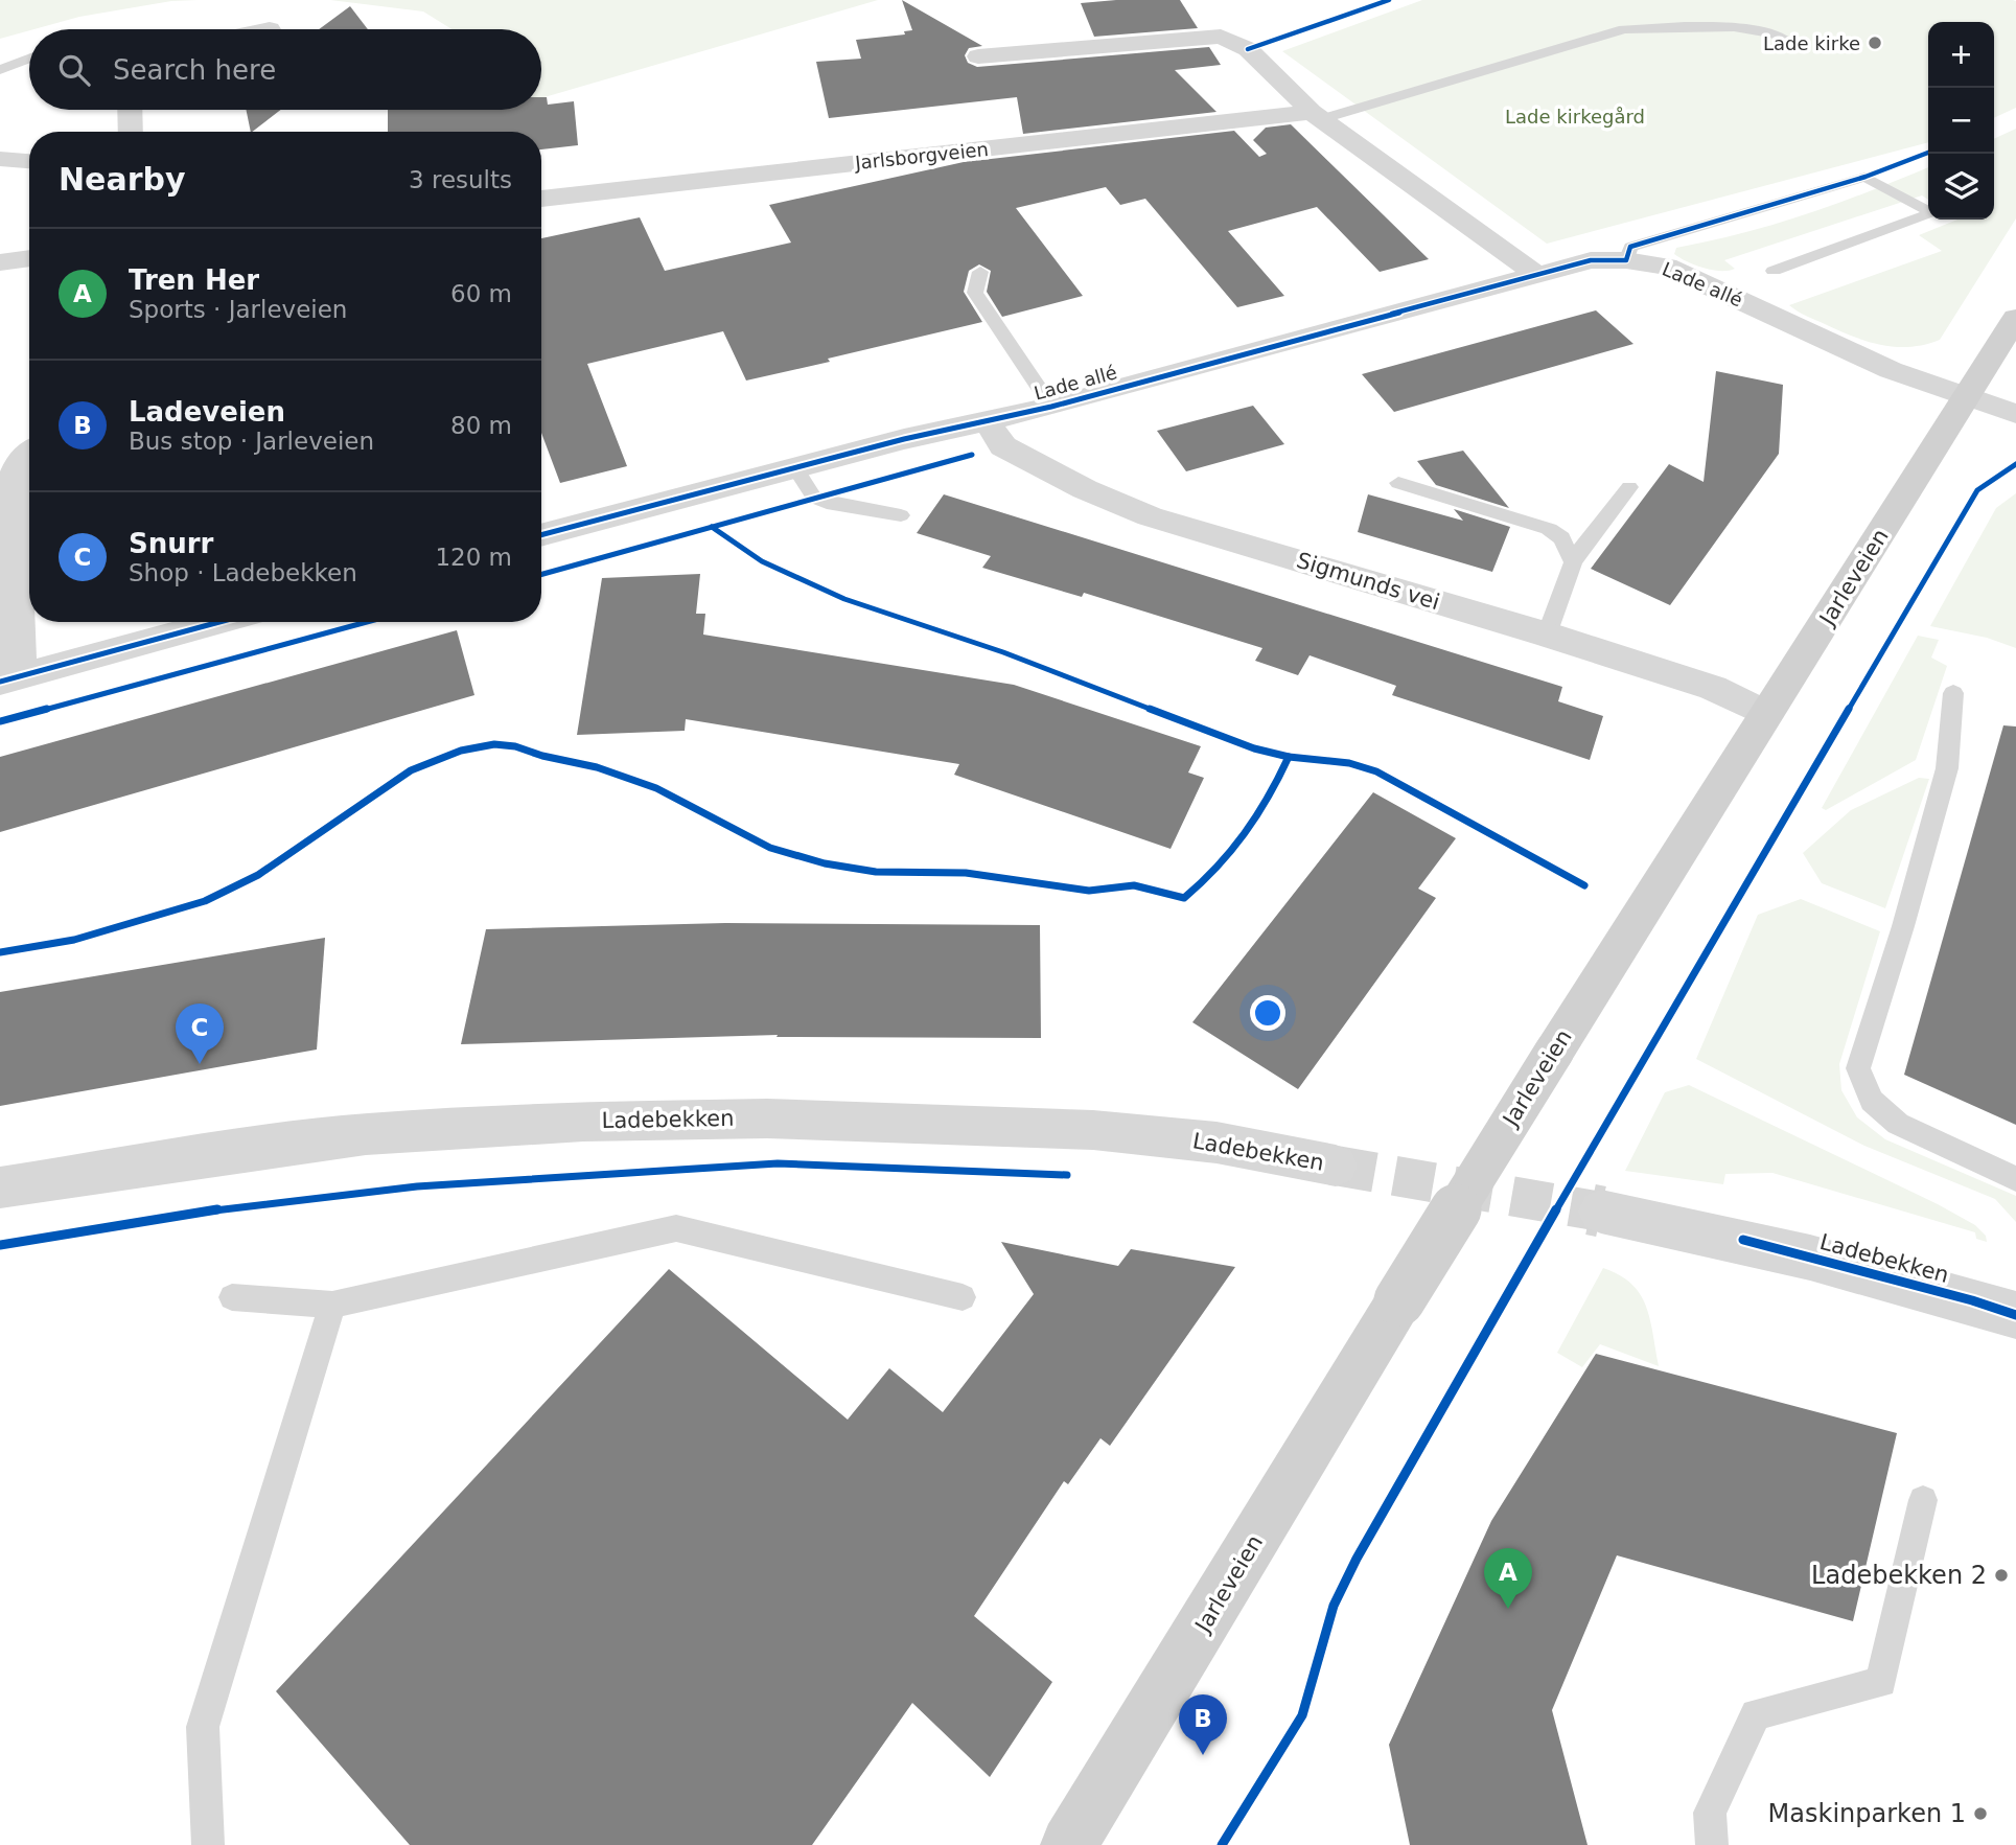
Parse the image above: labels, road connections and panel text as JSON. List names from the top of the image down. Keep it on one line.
{"streets":{"main road":["Jarleveien"],"street":["Jarlsborgveien","Lade allé","Sigmunds vei","Ladebekken"]},"crossings":[["Lade allé","Jarleveien"],["Lade allé","Sigmunds vei"],["Jarleveien","Sigmunds vei"]],"parks":["Lade kirkegård"],"places":["Lade kirke","Ladebekken 2","Maskinparken 1"],"page":{"map_buttons":["+","−"],"search":"Search here","heading":["Nearby","3 results"],"list":[{"mark":"A","name":"Tren Her","note":"Sports · Jarleveien","value":"60 m"},{"mark":"B","name":"Ladeveien","note":"Bus stop · Jarleveien","value":"80 m"},{"mark":"C","name":"Snurr","note":"Shop · Ladebekken","value":"120 m"}],"pins":["C","A","B"]}}
